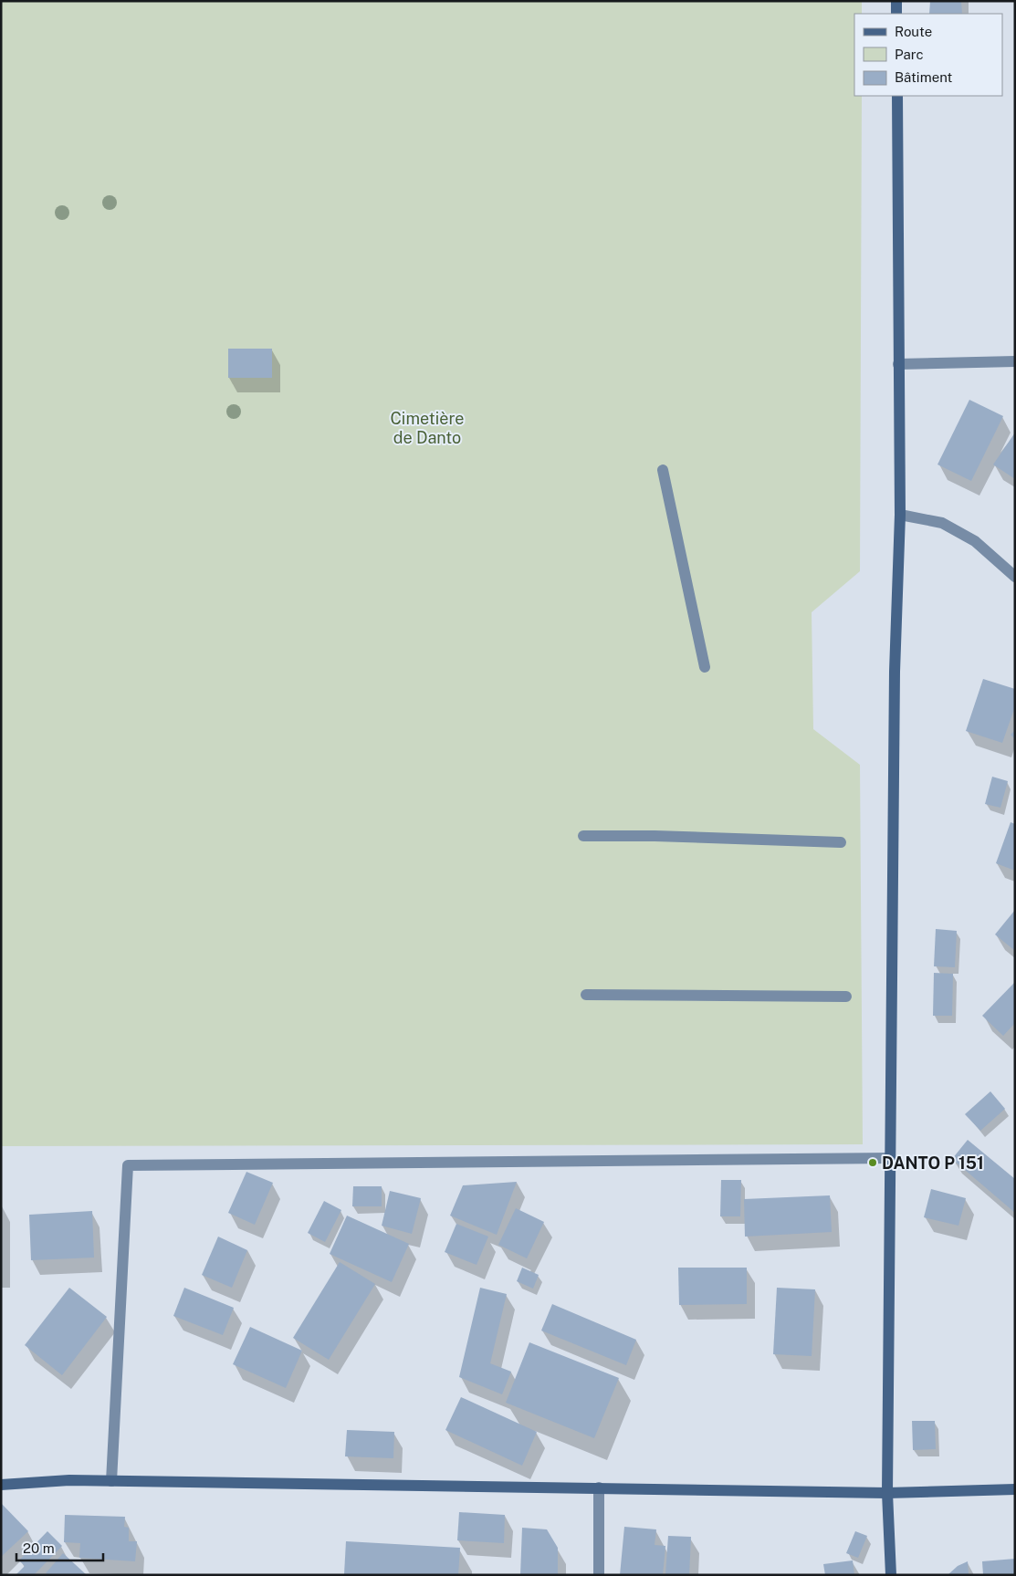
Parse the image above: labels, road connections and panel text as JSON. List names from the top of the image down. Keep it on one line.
{"parks":["Cimetière de Danto"],"places":["DANTO P 151"],"legend":["Route","Parc","Bâtiment"],"scale_bar":"20 m"}
